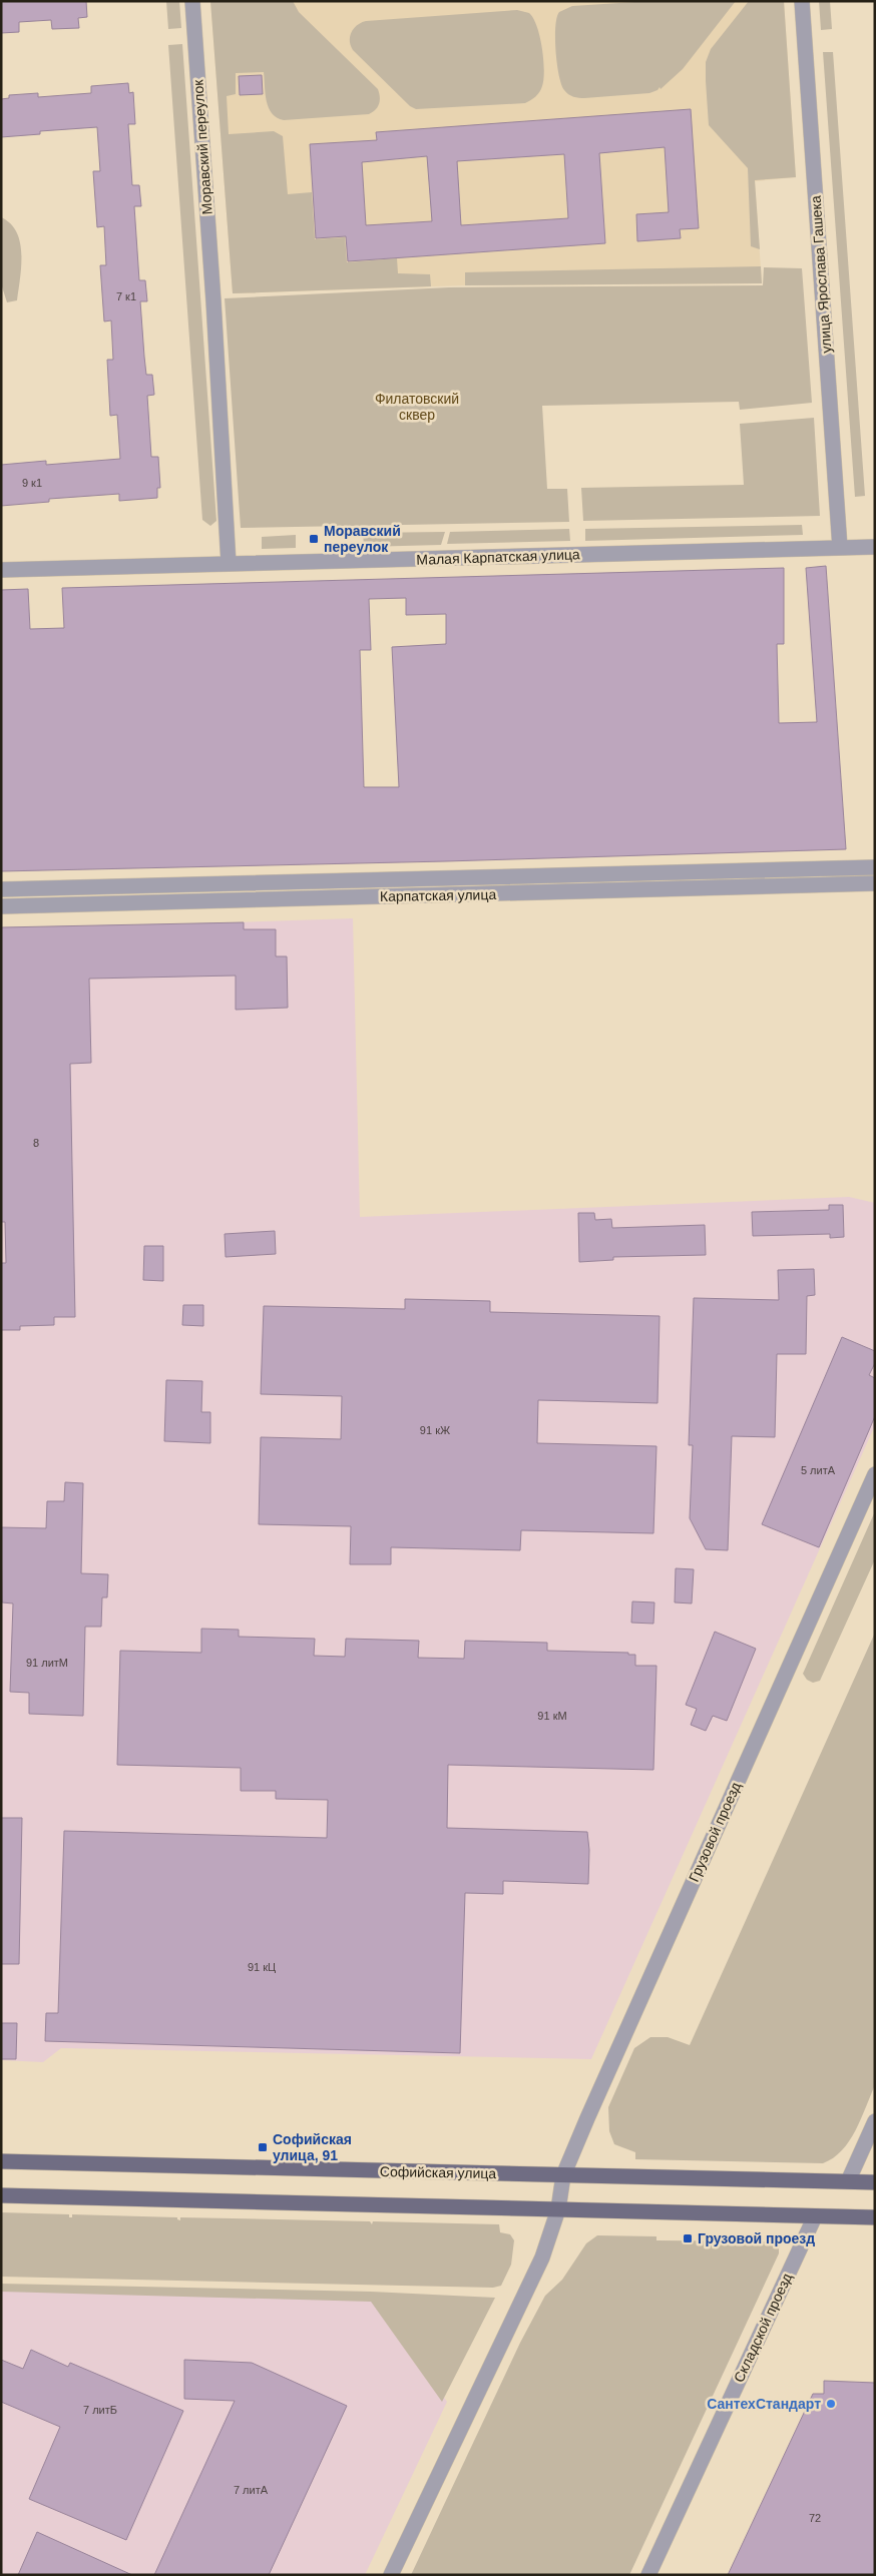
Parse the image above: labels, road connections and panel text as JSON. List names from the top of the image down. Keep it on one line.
{"streets":{"main road":["Софийская улица"],"street":["Моравский переулок","улица Ярослава Гашека","Малая Карпатская улица","Карпатская улица","Грузовой проезд","Складской проезд"]},"crossings":[["Моравский переулок","Малая Карпатская улица"],["улица Ярослава Гашека","Малая Карпатская улица"],["Грузовой проезд","Софийская улица"]],"parks":["Филатовский сквер"],"places":{"transit":["Моравский переулок","Софийская улица, 91","Грузовой проезд"],"other":["СантехСтандарт"]},"house_numbers":["7 к1","9 к1","8","91 кЖ","5 литА","91 литМ","91 кМ","91 кЦ","7 литБ","7 литА","72"]}
